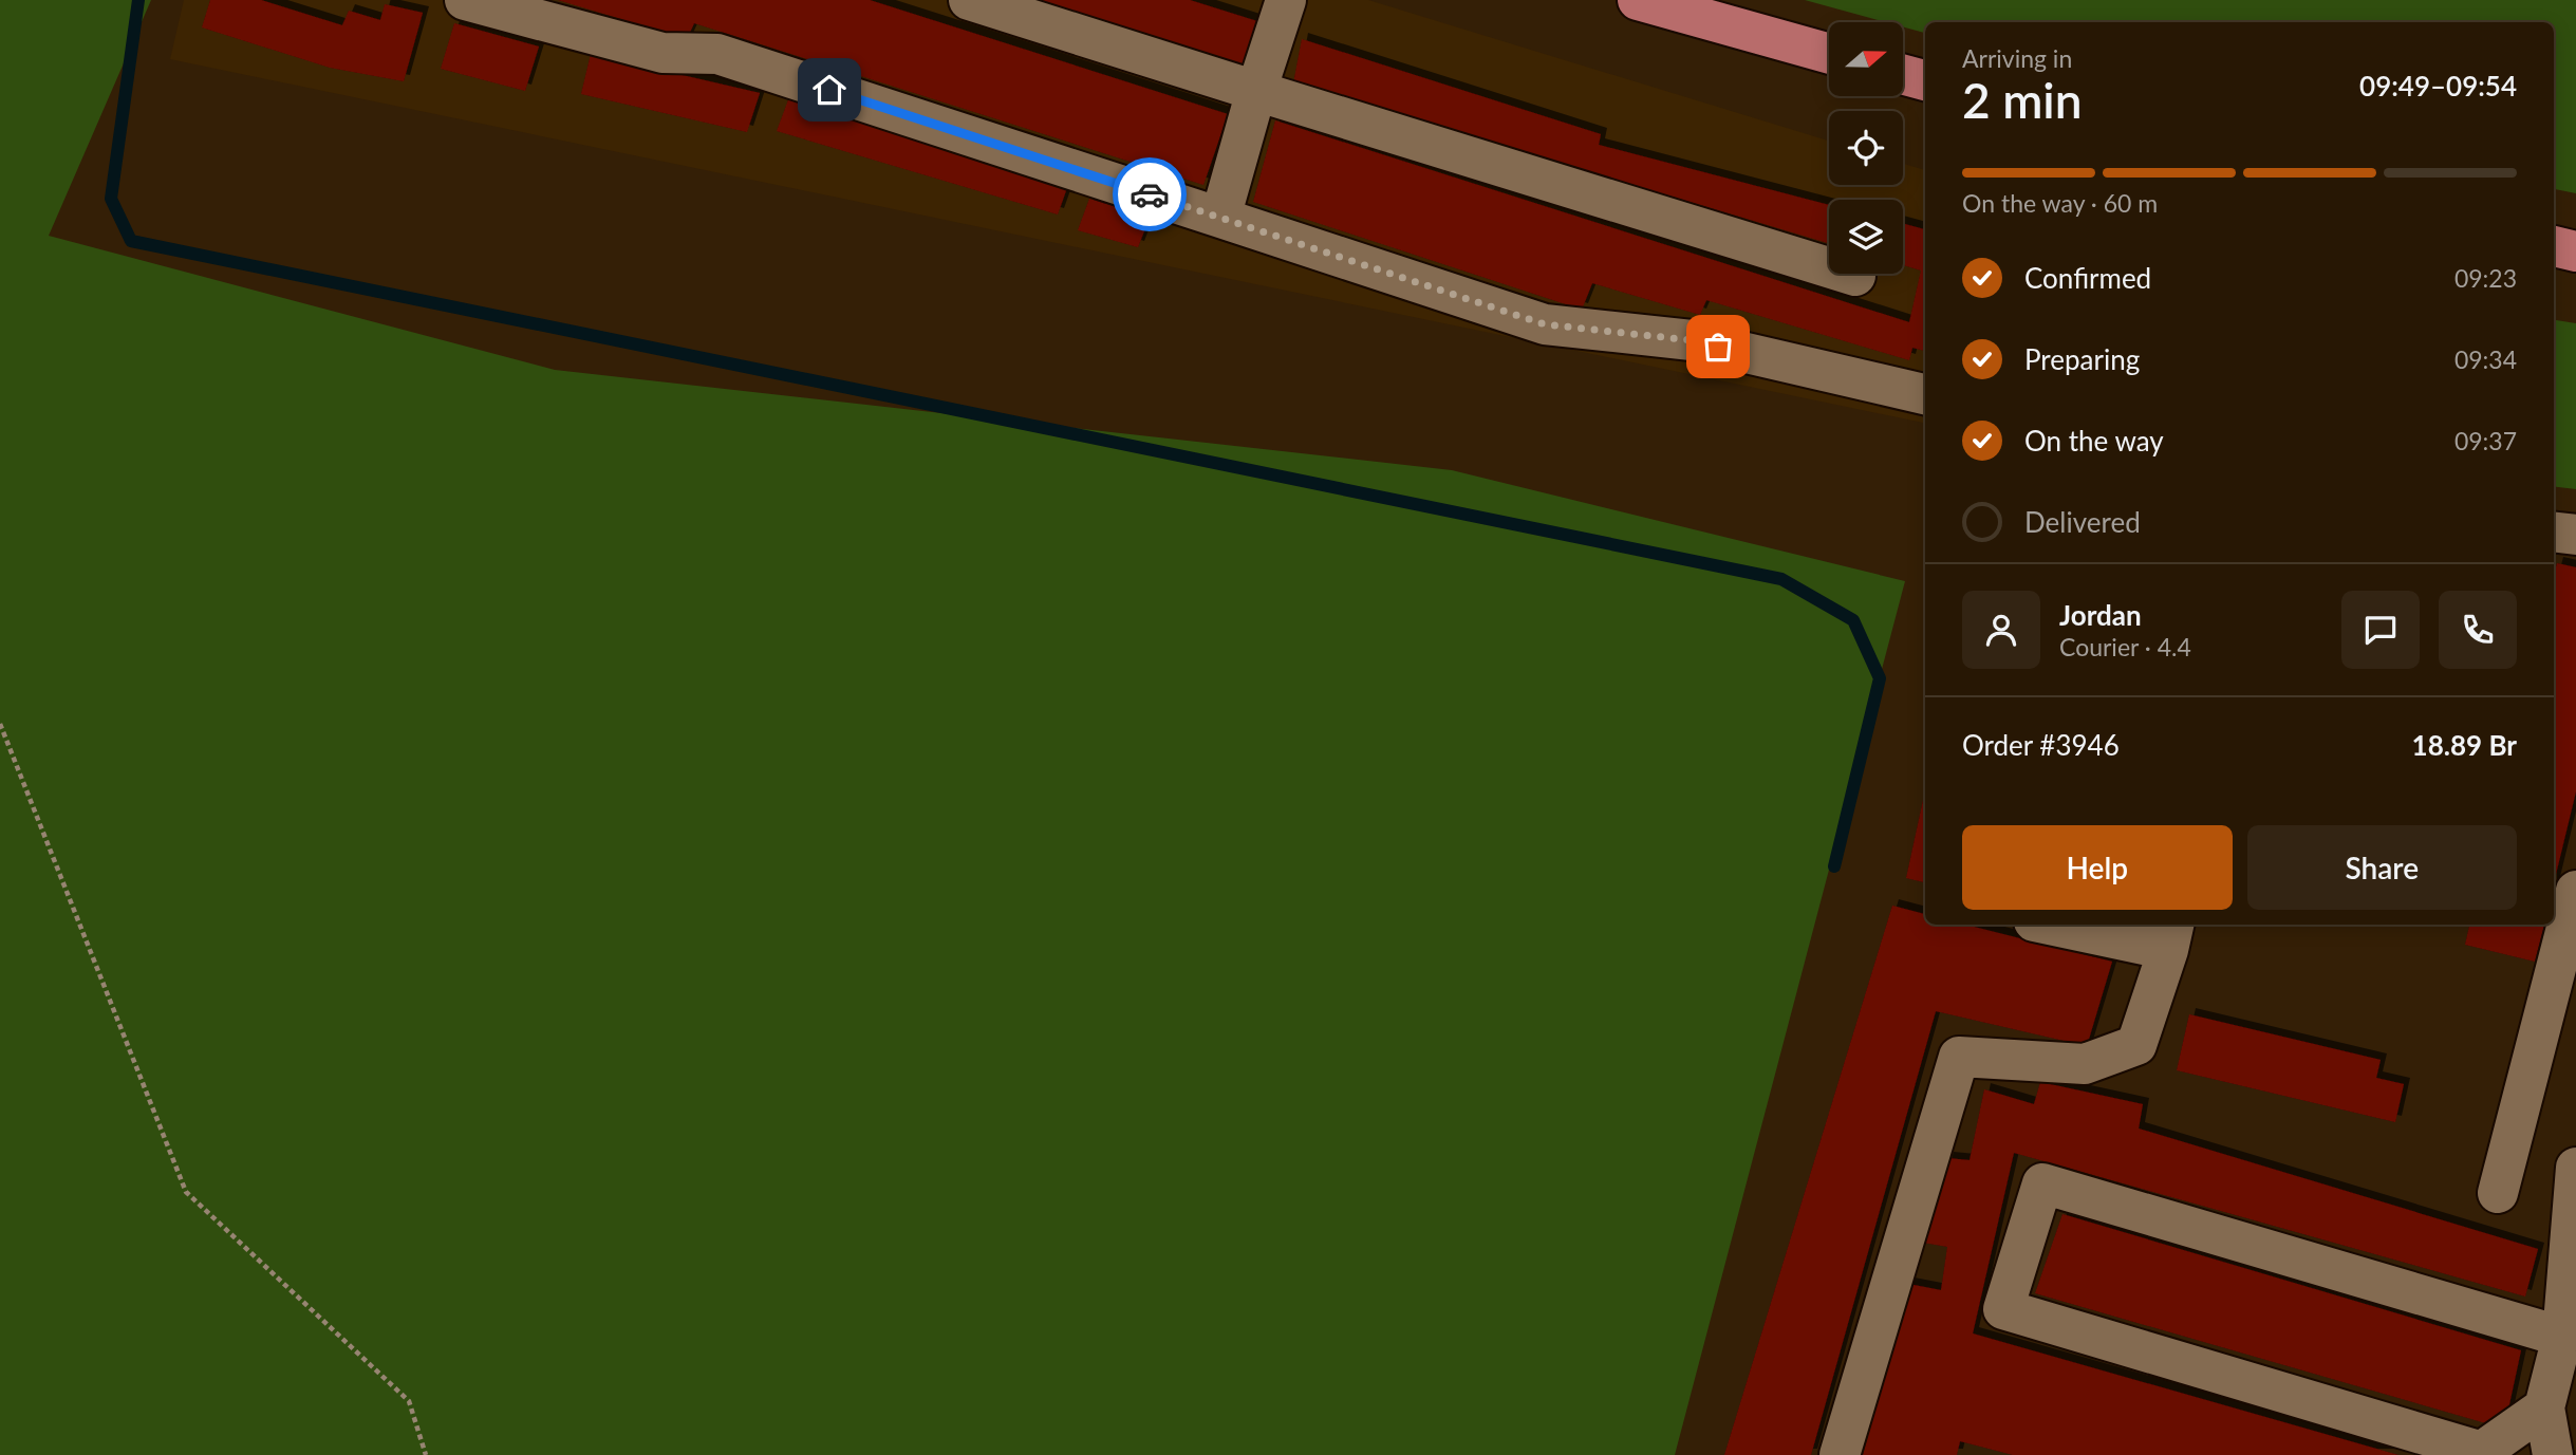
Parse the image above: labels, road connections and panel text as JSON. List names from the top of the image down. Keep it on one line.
{"north":"right","page":{"heading":["2 min","Arriving in","09:49–09:54"],"panel":["Jordan","Courier · 4.4","Order #3946","18.89 Br"],"bar":"On the way · 60 m","list":[["Confirmed","09:23"],["Preparing","09:34"],["On the way","09:37"],"Delivered"],"buttons":["Help","Share"]}}
